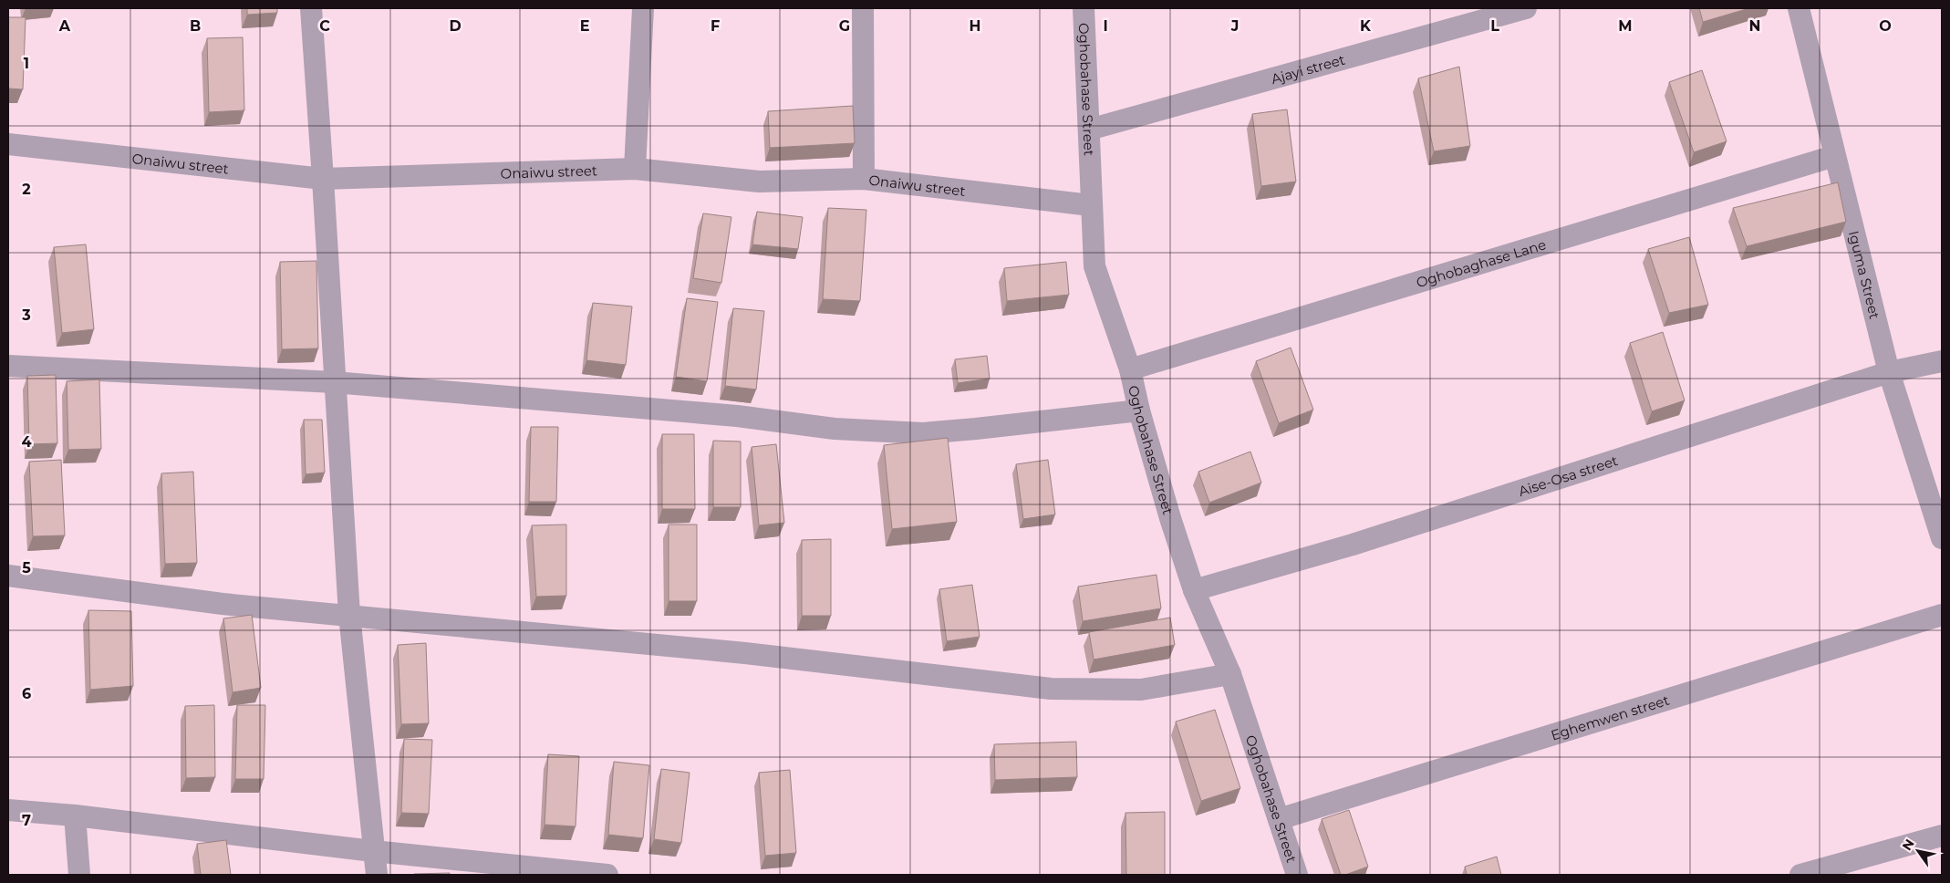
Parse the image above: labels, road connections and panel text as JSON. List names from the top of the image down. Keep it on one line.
{"streets":{"street":["Ajayi street","Oghobahase Street","Onaiwu street","Oghobaghase Lane","Iguma Street","Aise-Osa street","Eghemwen street"]},"crossings":[["Ajayi street","Oghobahase Street"],["Oghobahase Street","Onaiwu street"],["Oghobahase Street","Oghobaghase Lane"],["Oghobahase Street","Aise-Osa street"],["Oghobahase Street","Eghemwen street"],["Oghobaghase Lane","Iguma Street"],["Iguma Street","Aise-Osa street"]],"north":"top left","grid":{"columns":["A","B","C","D","E","F","G","H","I","J","K","L","M","N","O"],"rows":["1","2","3","4","5","6","7"]}}
